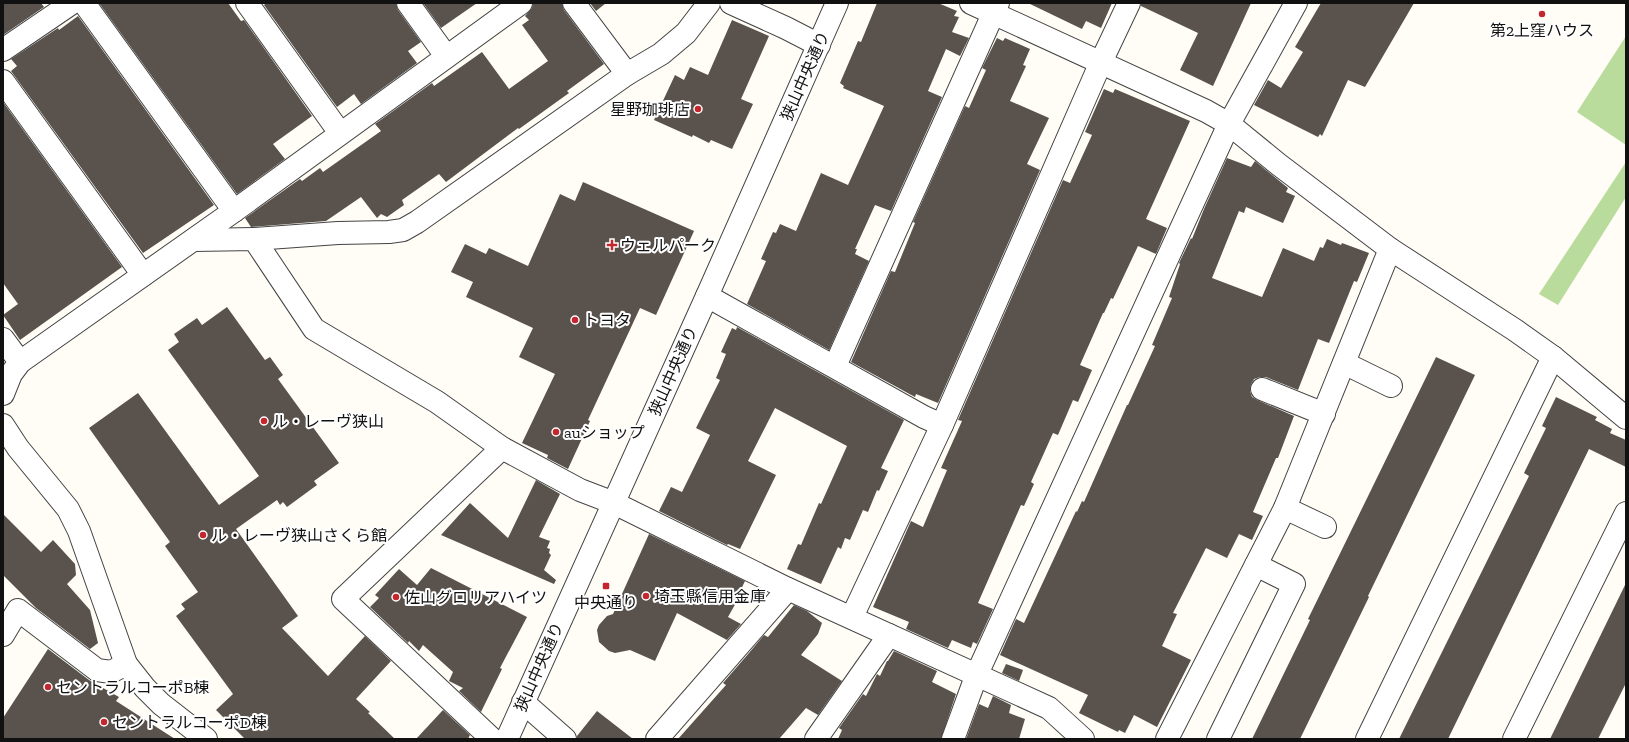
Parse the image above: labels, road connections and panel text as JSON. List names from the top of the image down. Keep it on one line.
{"streets":{"street":["狭山中央通り"]},"places":{"other":["第2上窪ハウス","星野珈琲店","トヨタ","ル・レーヴ狭山","auショップ","ル・レーヴ狭山さくら館","埼玉縣信用金庫","佐山グロリアハイツ","セントラルコーポB棟","セントラルコーポD棟"],"health":["ウェルパーク"],"transit":["中央通り"]}}
